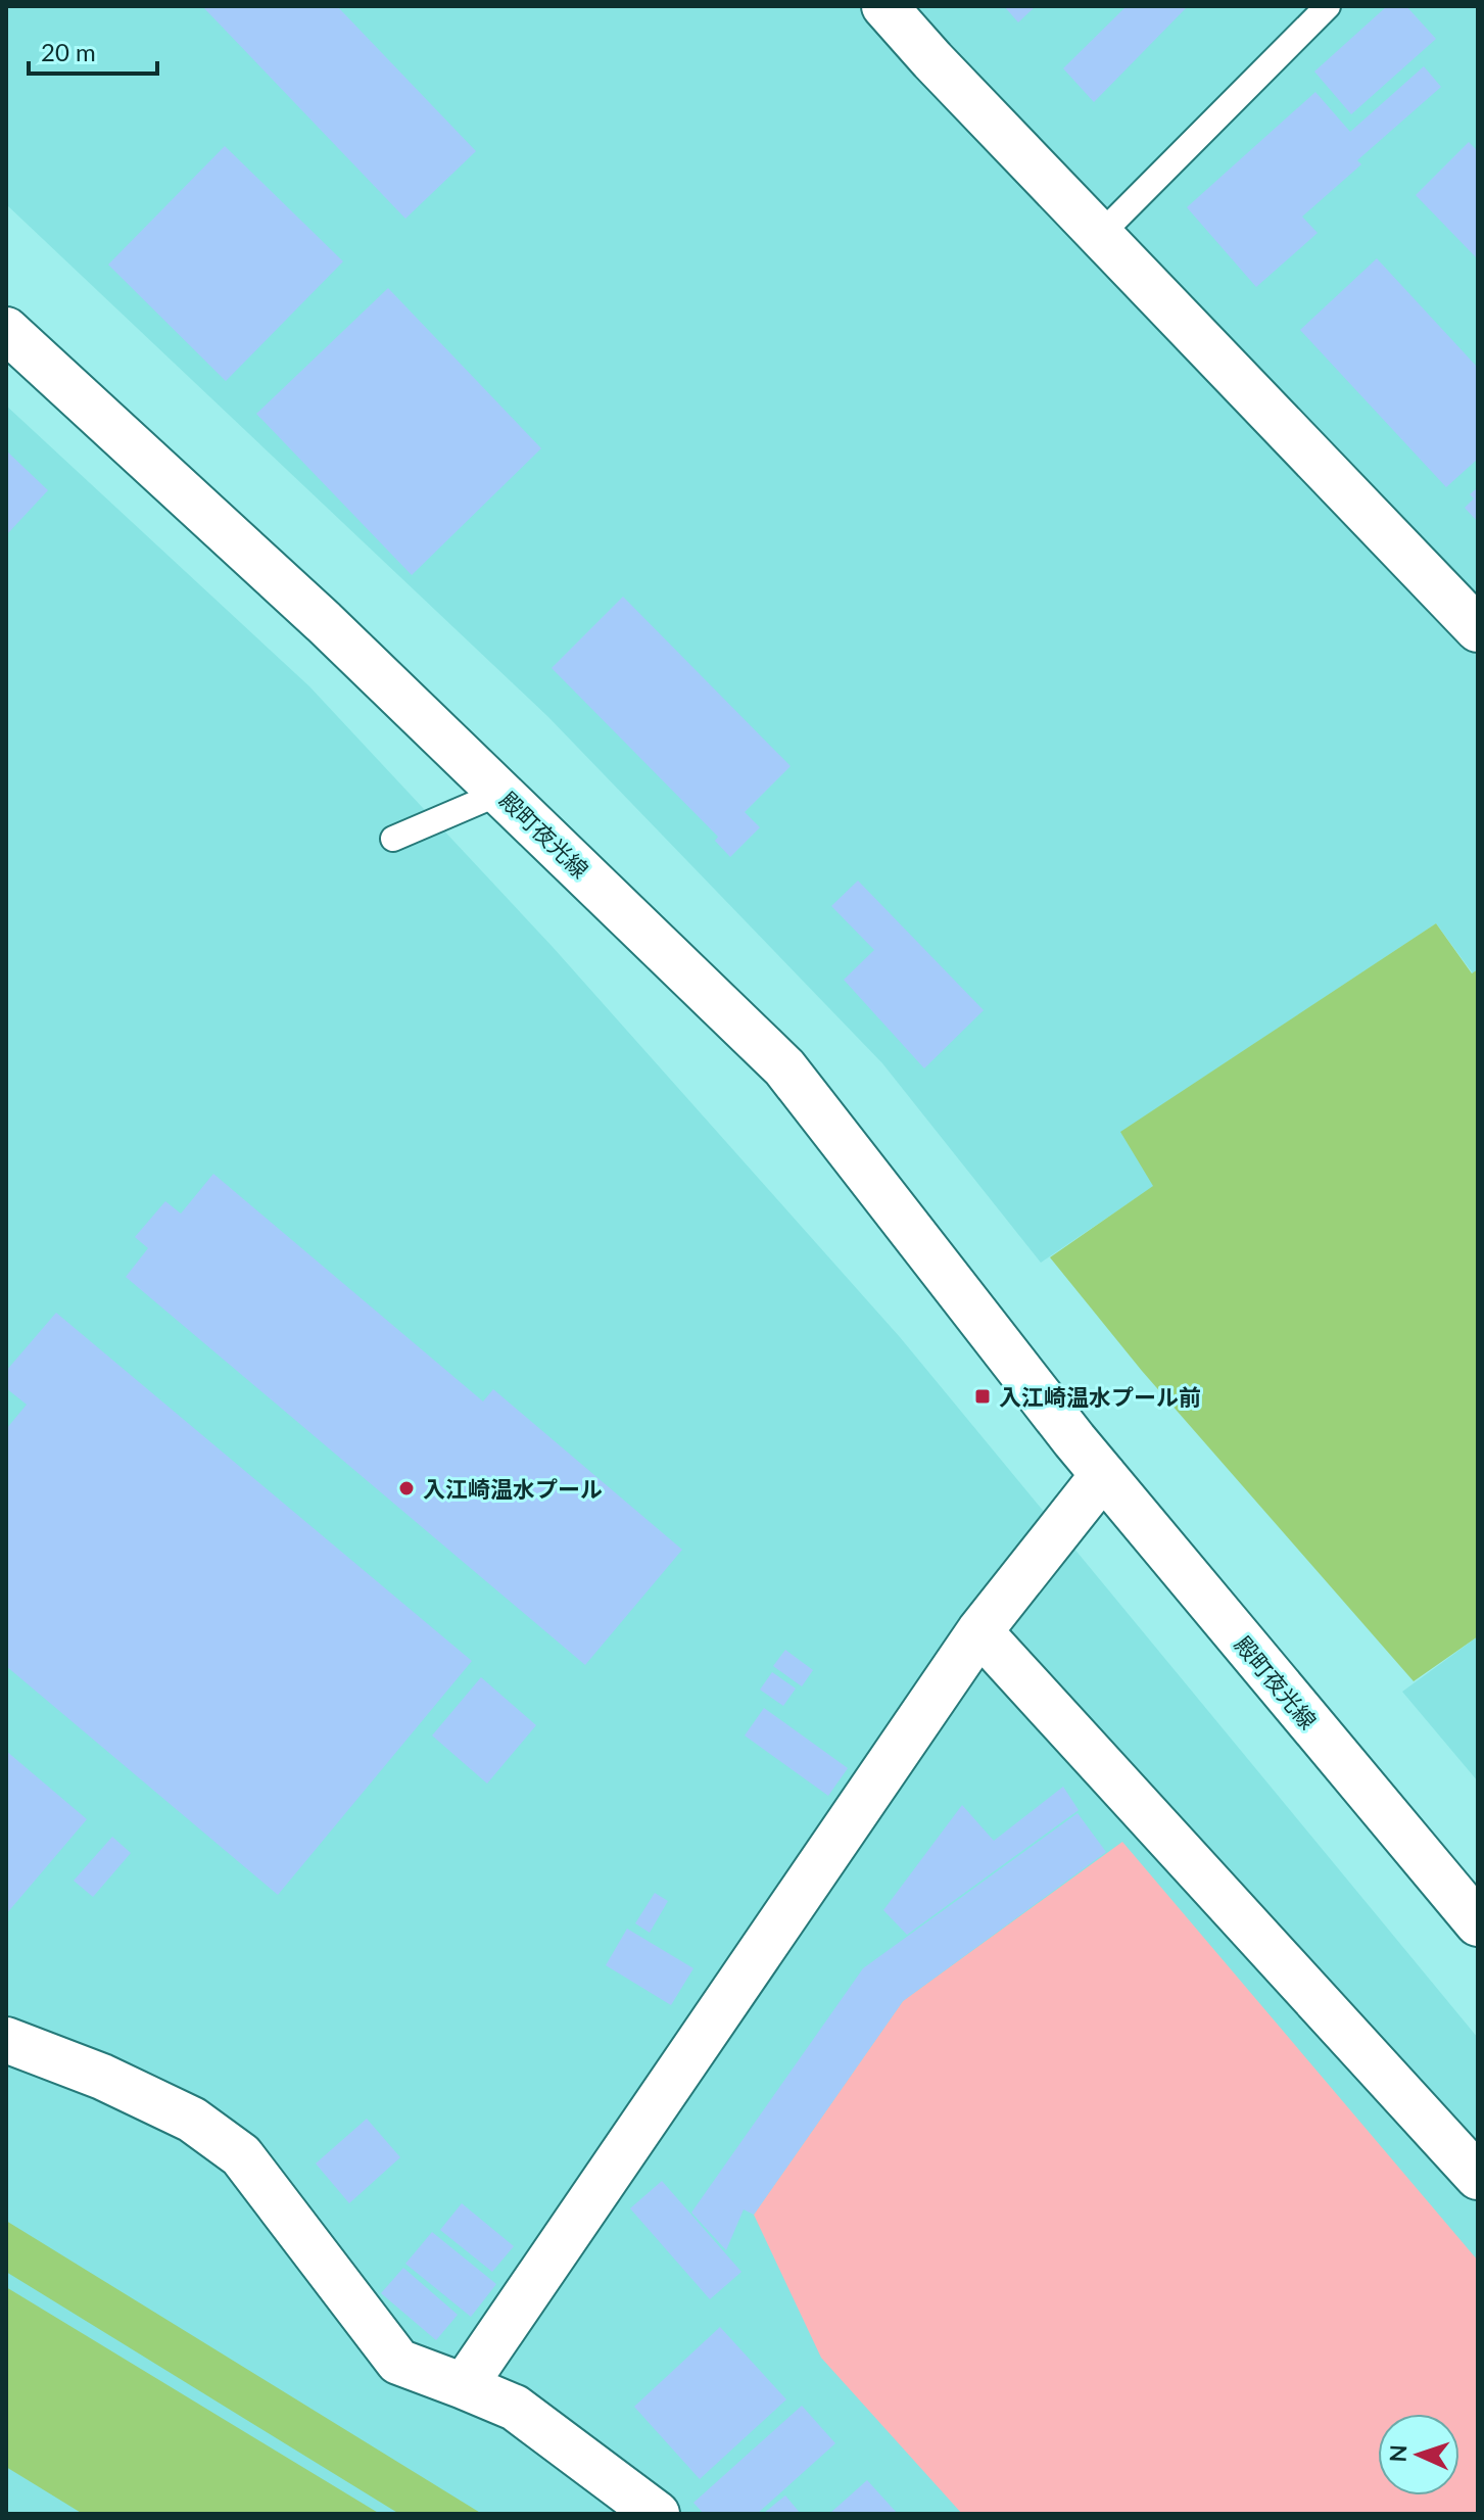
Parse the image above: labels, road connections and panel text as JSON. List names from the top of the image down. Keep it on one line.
{"streets":{"street":["殿町夜光線"]},"places":{"transit":["入江崎温水プール前"],"other":["入江崎温水プール"]},"scale_bar":"20 m","north":"left"}
